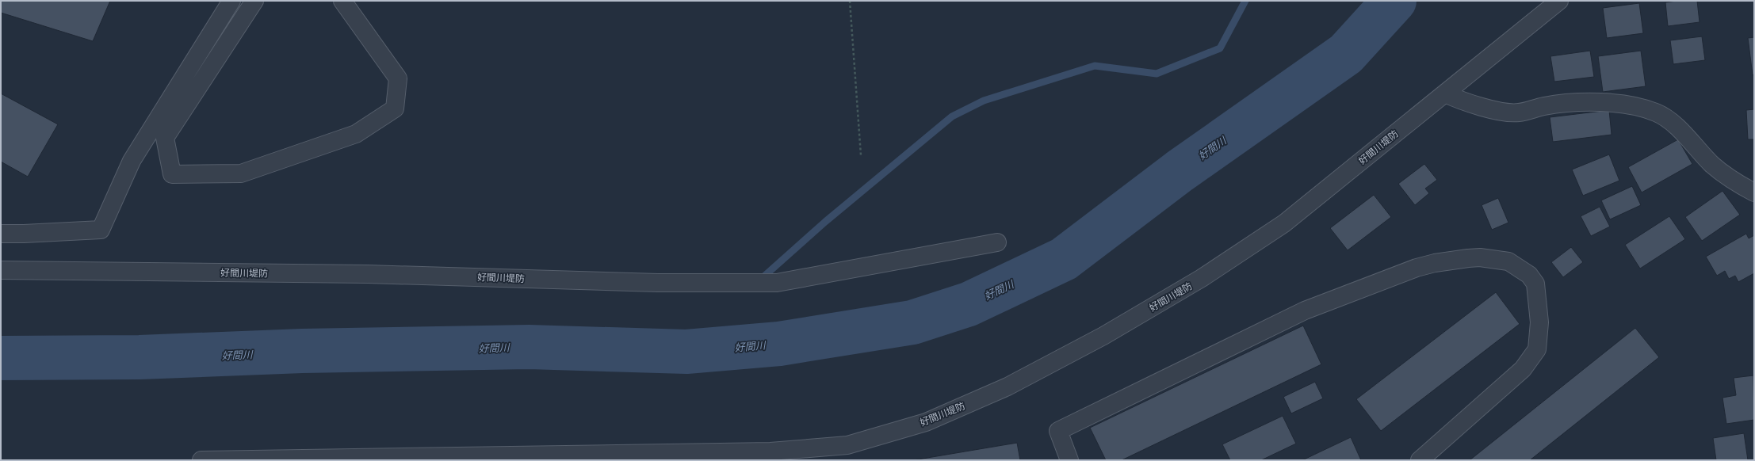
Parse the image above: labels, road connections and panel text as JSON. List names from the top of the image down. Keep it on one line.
{"streets":{"street":["好間川堤防"]},"water":["好間川"]}
